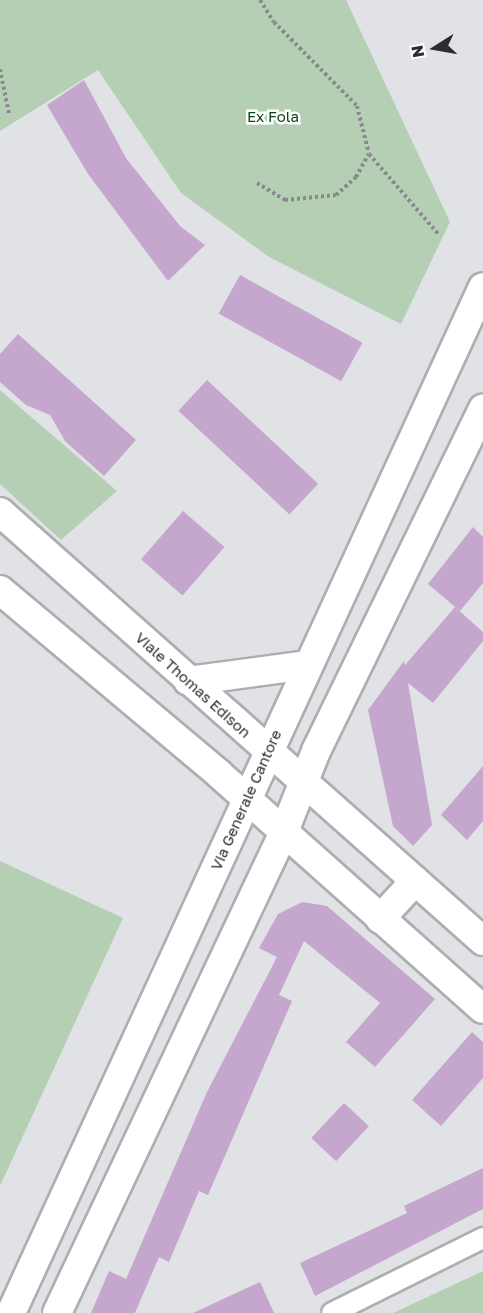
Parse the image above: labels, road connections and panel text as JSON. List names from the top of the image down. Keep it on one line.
{"streets":{"street":["Viale Thomas Edison","Via Generale Cantore"]},"crossings":[["Viale Thomas Edison","Via Generale Cantore"]],"parks":["Ex Fola"],"north":"left"}
